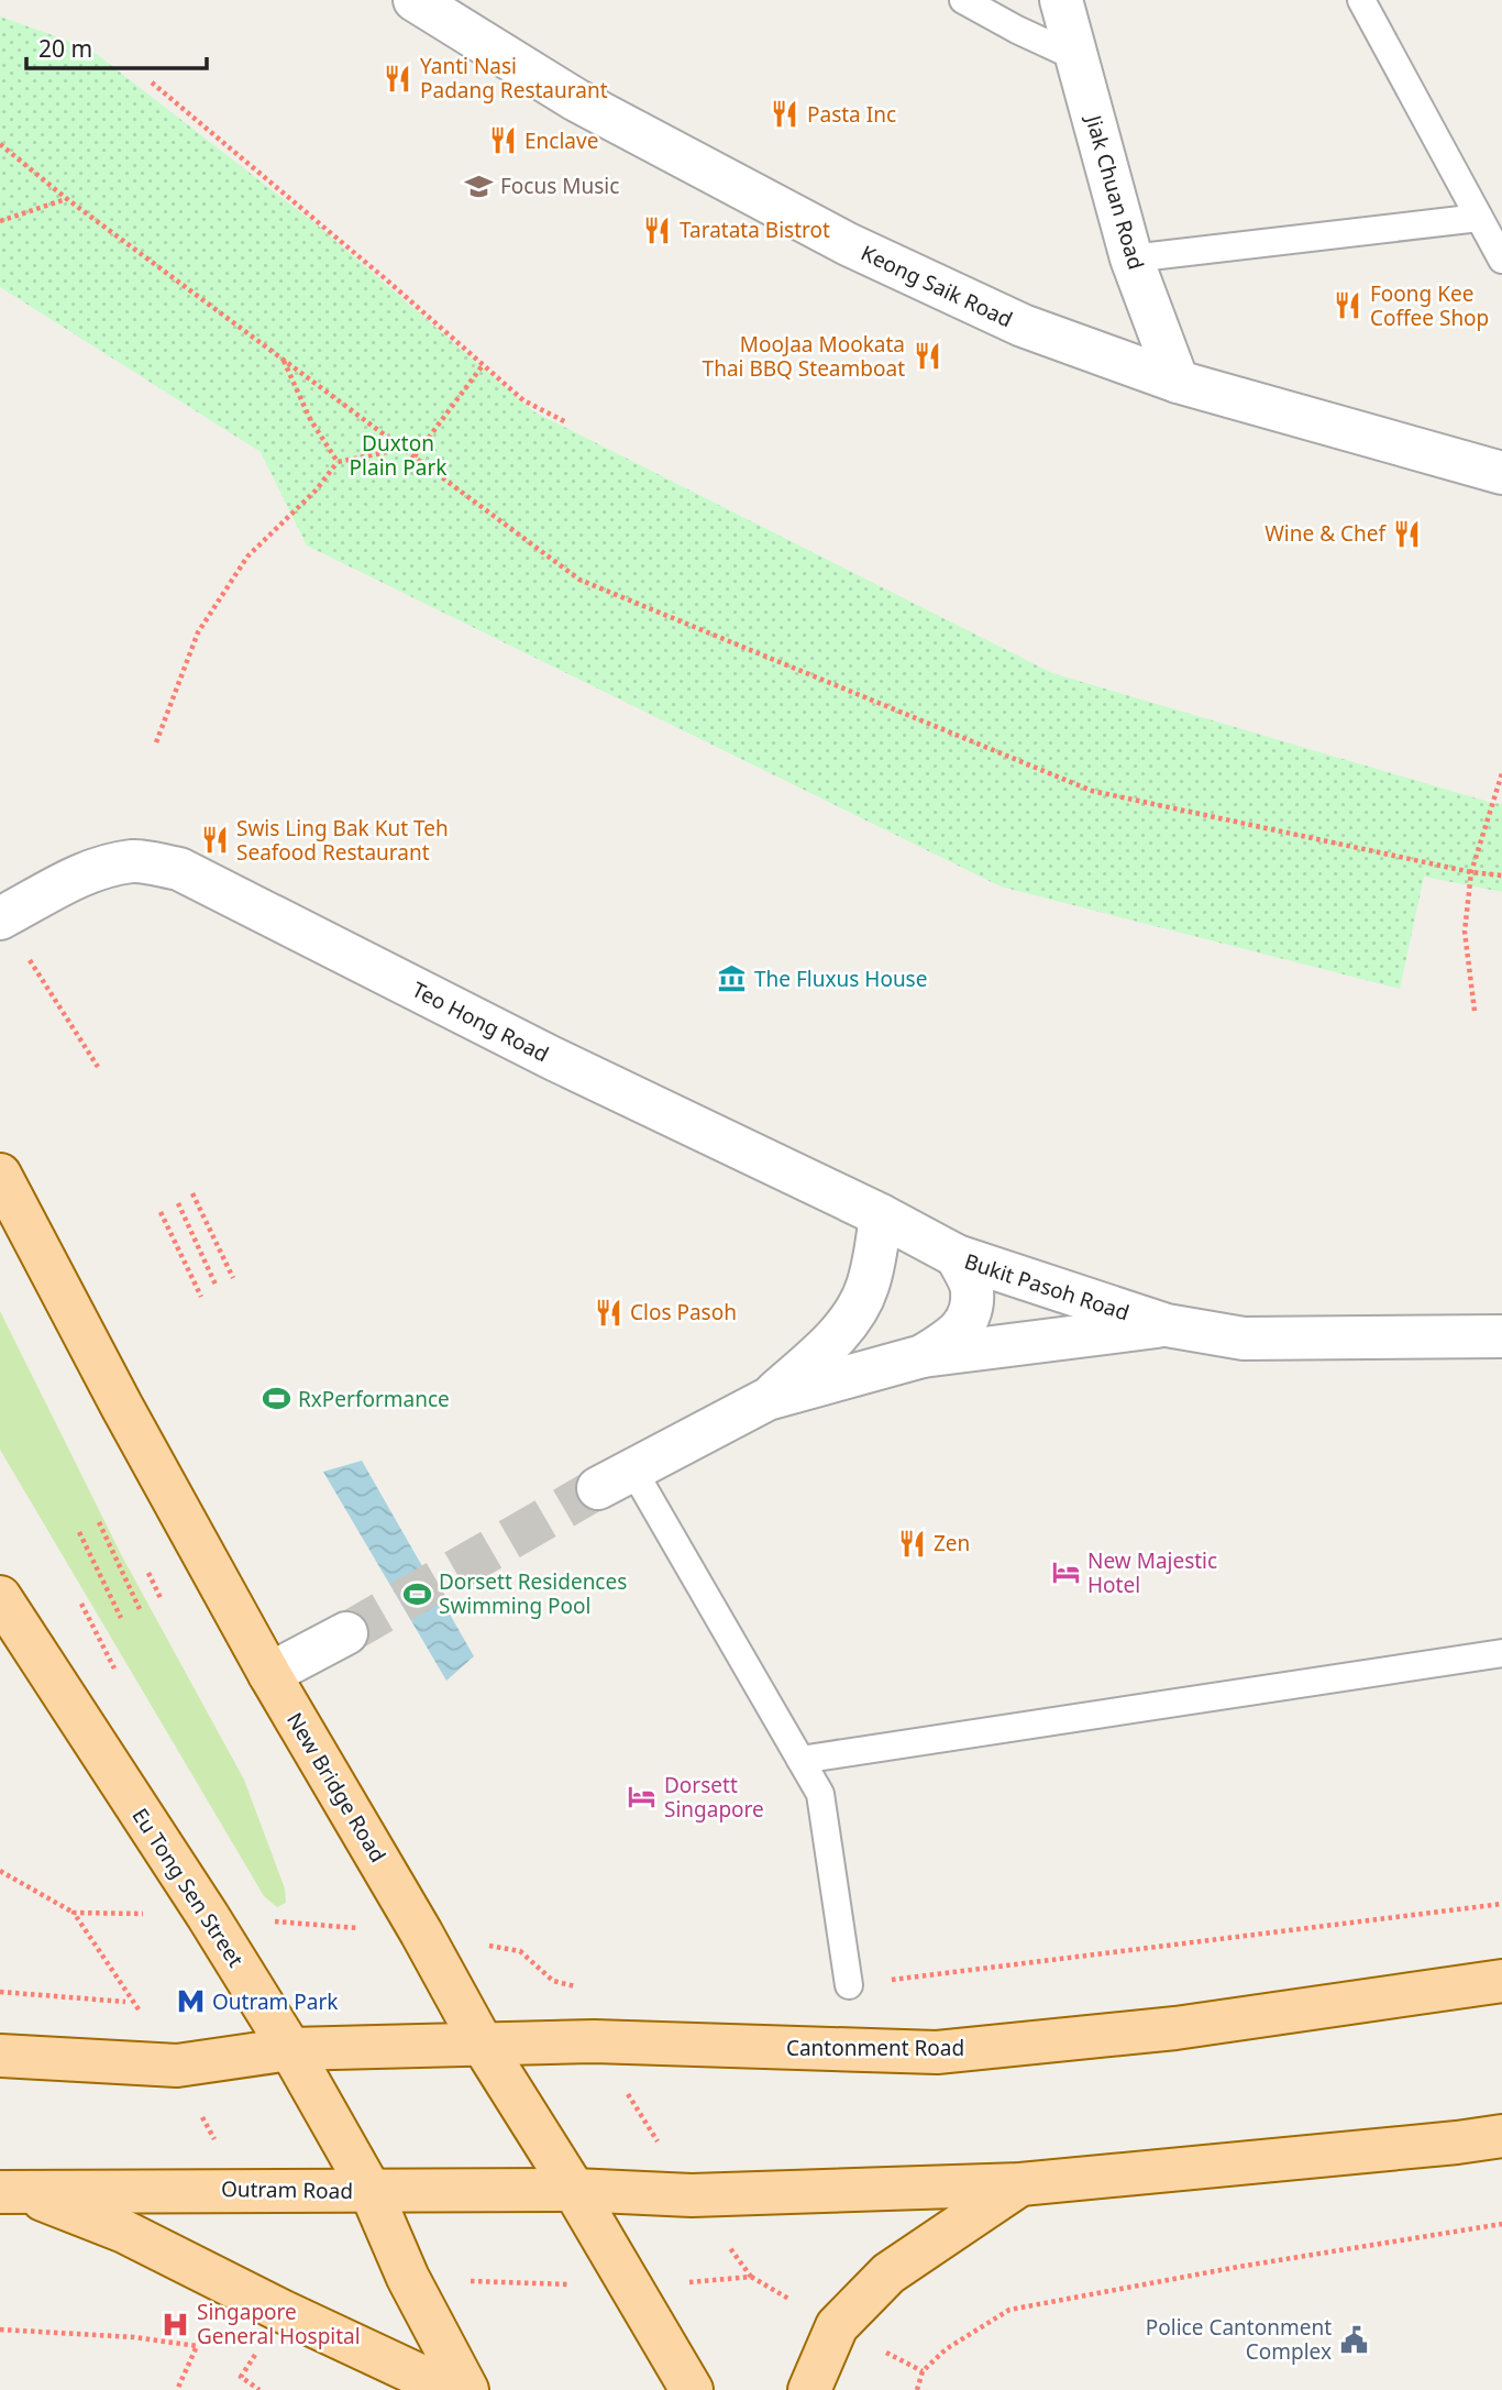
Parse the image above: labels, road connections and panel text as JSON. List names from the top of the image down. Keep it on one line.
{"streets":{"main road":["New Bridge Road","Eu Tong Sen Street","Cantonment Road","Outram Road"],"street":["Jiak Chuan Road","Keong Saik Road","Teo Hong Road","Bukit Pasoh Road"]},"crossings":[["Jiak Chuan Road","Keong Saik Road"],["Teo Hong Road","Bukit Pasoh Road"],["New Bridge Road","Cantonment Road"],["New Bridge Road","Outram Road"],["Eu Tong Sen Street","Cantonment Road"],["Eu Tong Sen Street","Outram Road"]],"parks":["Duxton Plain Park"],"places":{"restaurant":["Yanti Nasi Padang Restaurant","Pasta Inc","Enclave","Taratata Bistrot","Foong Kee Coffee Shop","MooJaa Mookata Thai BBQ Steamboat","Wine & Chef","Swis Ling Bak Kut Teh Seafood Restaurant","Clos Pasoh","Zen"],"school or university":["Focus Music"],"museum":["The Fluxus House"],"sports":["RxPerformance","Dorsett Residences Swimming Pool"],"hotel":["New Majestic Hotel","Dorsett Singapore"],"metro station":["Outram Park"],"hospital":["Singapore General Hospital"],"public building":["Police Cantonment Complex"]},"scale_bar":"20 m"}
